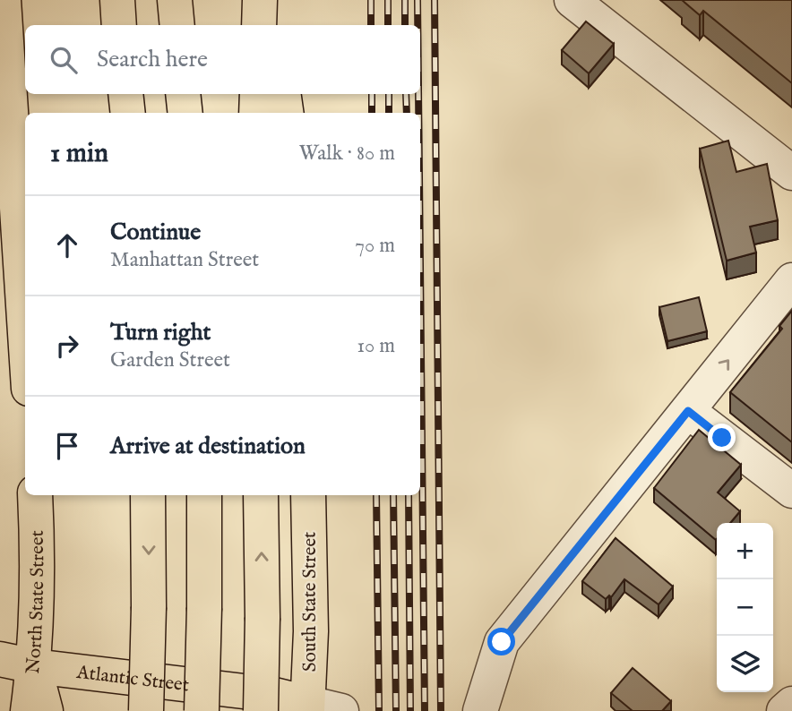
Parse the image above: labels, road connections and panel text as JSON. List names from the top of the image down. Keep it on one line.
{"streets":{"main road":["North State Street","South State Street","Atlantic Street"]},"crossings":[["North State Street","Atlantic Street"],["South State Street","Atlantic Street"]],"page":{"search":"Search here","heading":["1 min","Walk · 80 m"],"list":[["Continue","Manhattan Street","70 m"],["Turn right","Garden Street","10 m"],"Arrive at destination"],"map_buttons":["+","−"]}}
